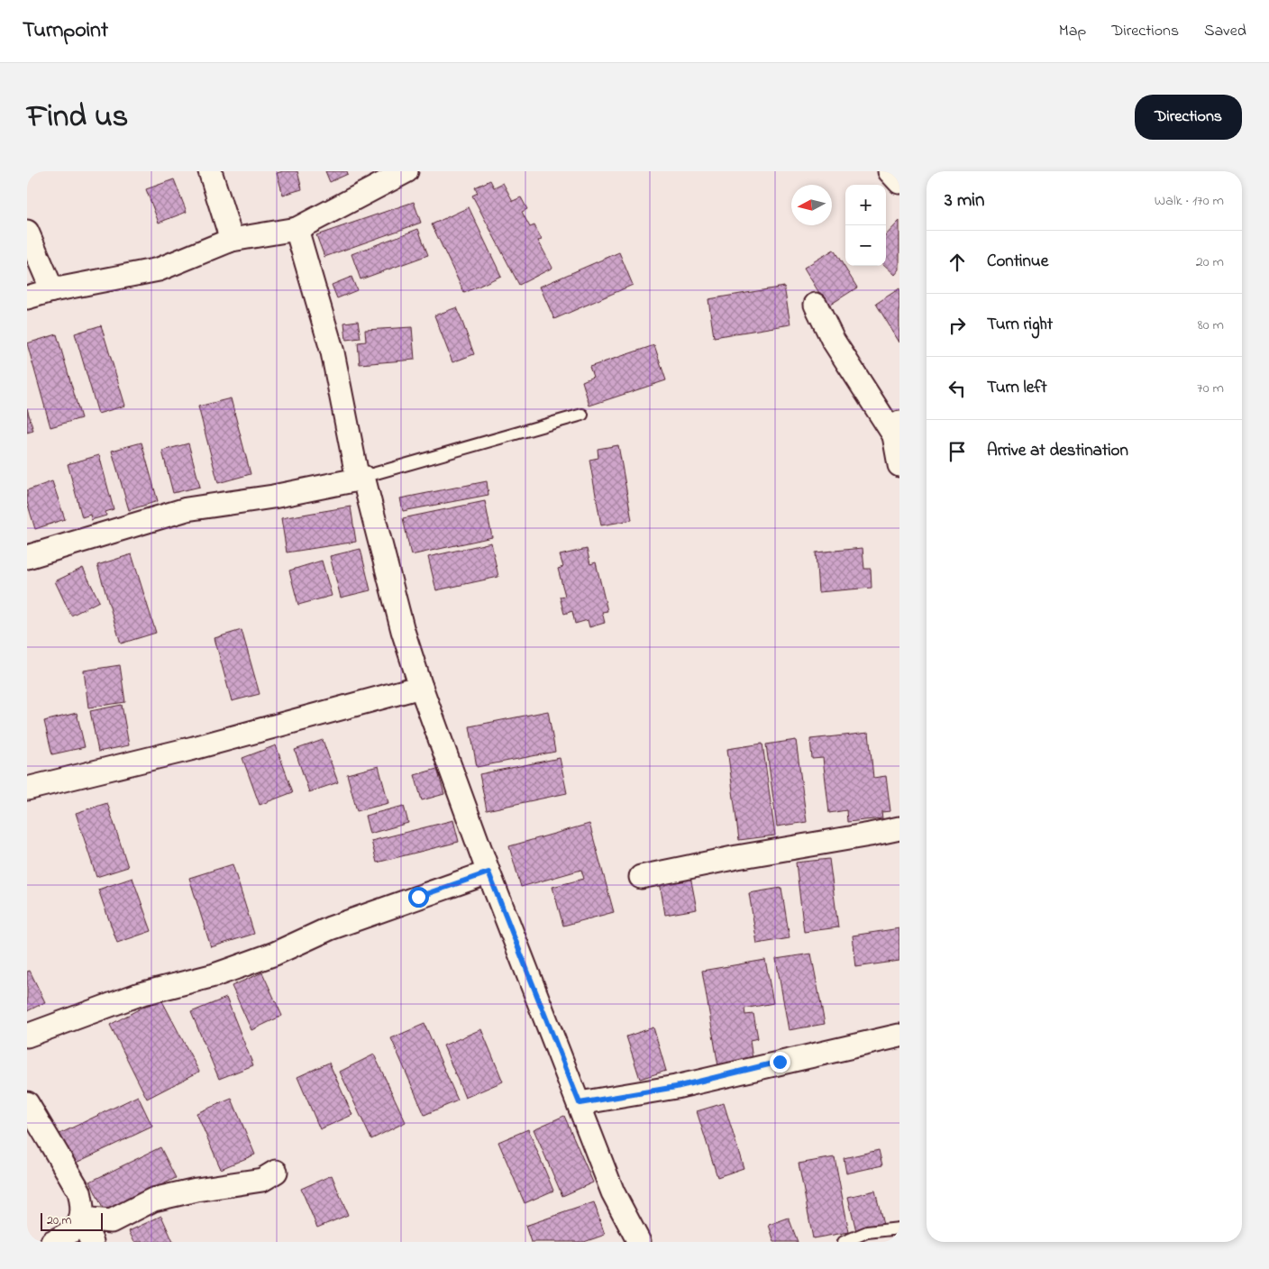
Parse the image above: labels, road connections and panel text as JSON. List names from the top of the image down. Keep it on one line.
{"scale_bar":"20 m","north":"left","page":{"header":"Turnpoint","nav":["Map","Directions","Saved"],"title":"Find us","buttons":"Directions","heading":["3 min","Walk · 170 m"],"map_buttons":["+","−"],"list":[["Continue","20 m"],["Turn right","80 m"],["Turn left","70 m"],"Arrive at destination"],"scale":"20 m"}}
